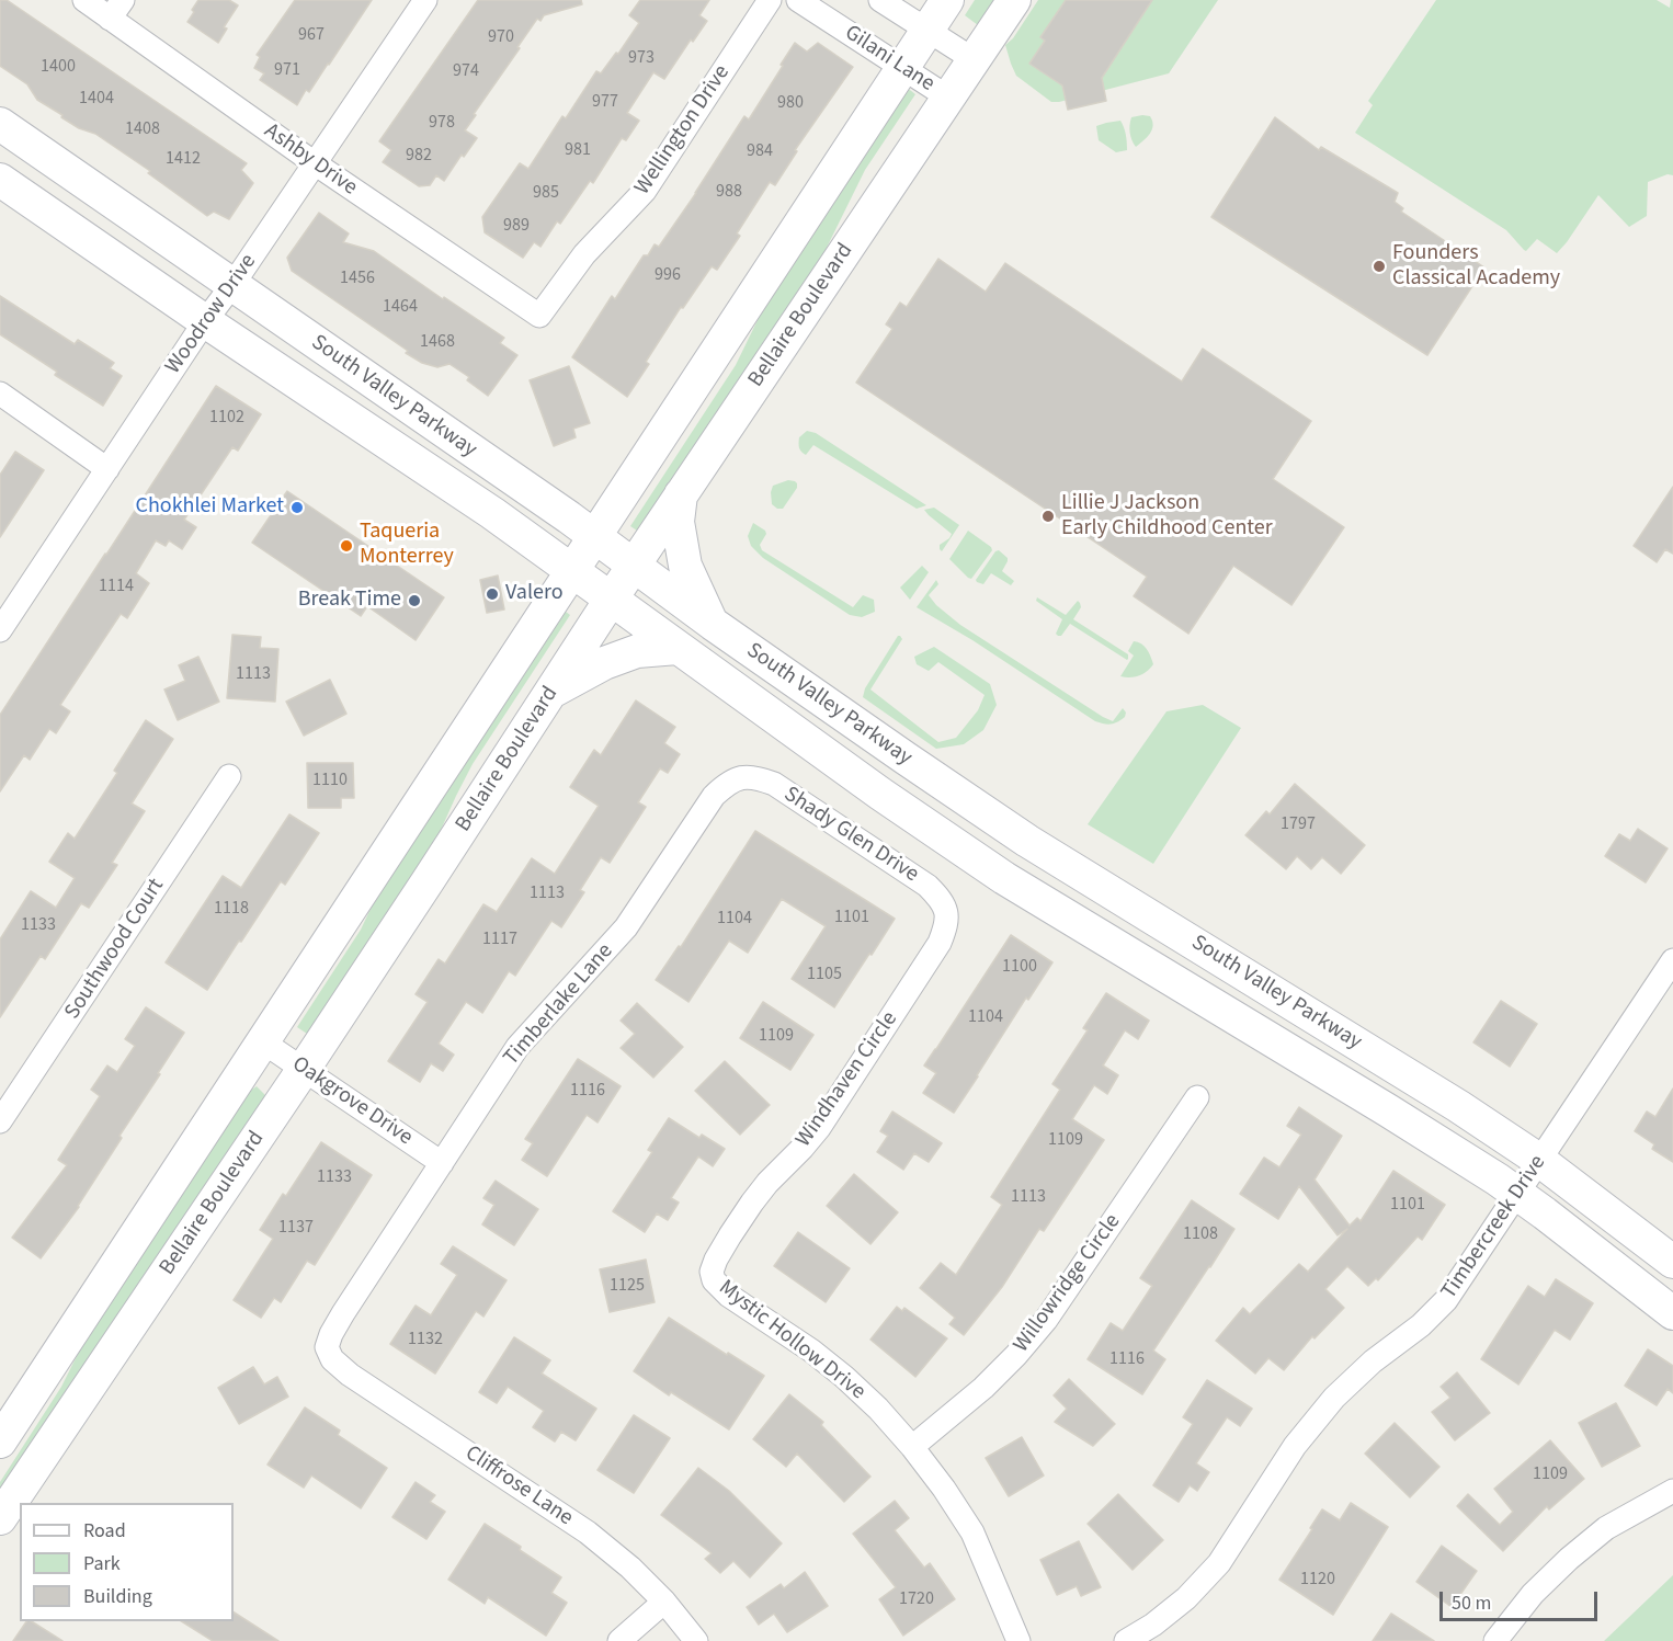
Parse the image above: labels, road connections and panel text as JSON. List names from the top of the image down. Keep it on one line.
{"streets":{"main road":["Bellaire Boulevard","South Valley Parkway"],"street":["Gilani Lane","Wellington Drive","Ashby Drive","Woodrow Drive","Shady Glen Drive","Southwood Court","Timberlake Lane","Windhaven Circle","Oakgrove Drive","Timbercreek Drive","Willowridge Circle","Mystic Hollow Drive","Cliffrose Lane"]},"crossings":[["Gilani Lane","Bellaire Boulevard"],["Wellington Drive","Ashby Drive"],["Ashby Drive","Woodrow Drive"],["Woodrow Drive","South Valley Parkway"],["Bellaire Boulevard","South Valley Parkway"],["Bellaire Boulevard","Oakgrove Drive"],["South Valley Parkway","Timbercreek Drive"],["Shady Glen Drive","Timberlake Lane"],["Shady Glen Drive","Windhaven Circle"],["Timberlake Lane","Oakgrove Drive"],["Timberlake Lane","Cliffrose Lane"],["Windhaven Circle","Mystic Hollow Drive"],["Willowridge Circle","Mystic Hollow Drive"]],"places":["Founders Classical Academy","Chokhlei Market","Lillie J Jackson Early Childhood Center","Taqueria Monterrey","Valero","Break Time"],"house_numbers":["967","970","973","1400","971","974","1404","977","980","978","1408","981","984","982","1412","988","985","989","996","1456","1464","1468","1102","1114","1113","1110","1797","1113","1118","1101","1104","1133","1117","1100","1105","1104","1109","1116","1109","1133","1113","1101","1137","1108","1125","1132","1116","1109","1120","1720"],"legend":["Road","Park","Building"],"scale_bar":"50 m"}
